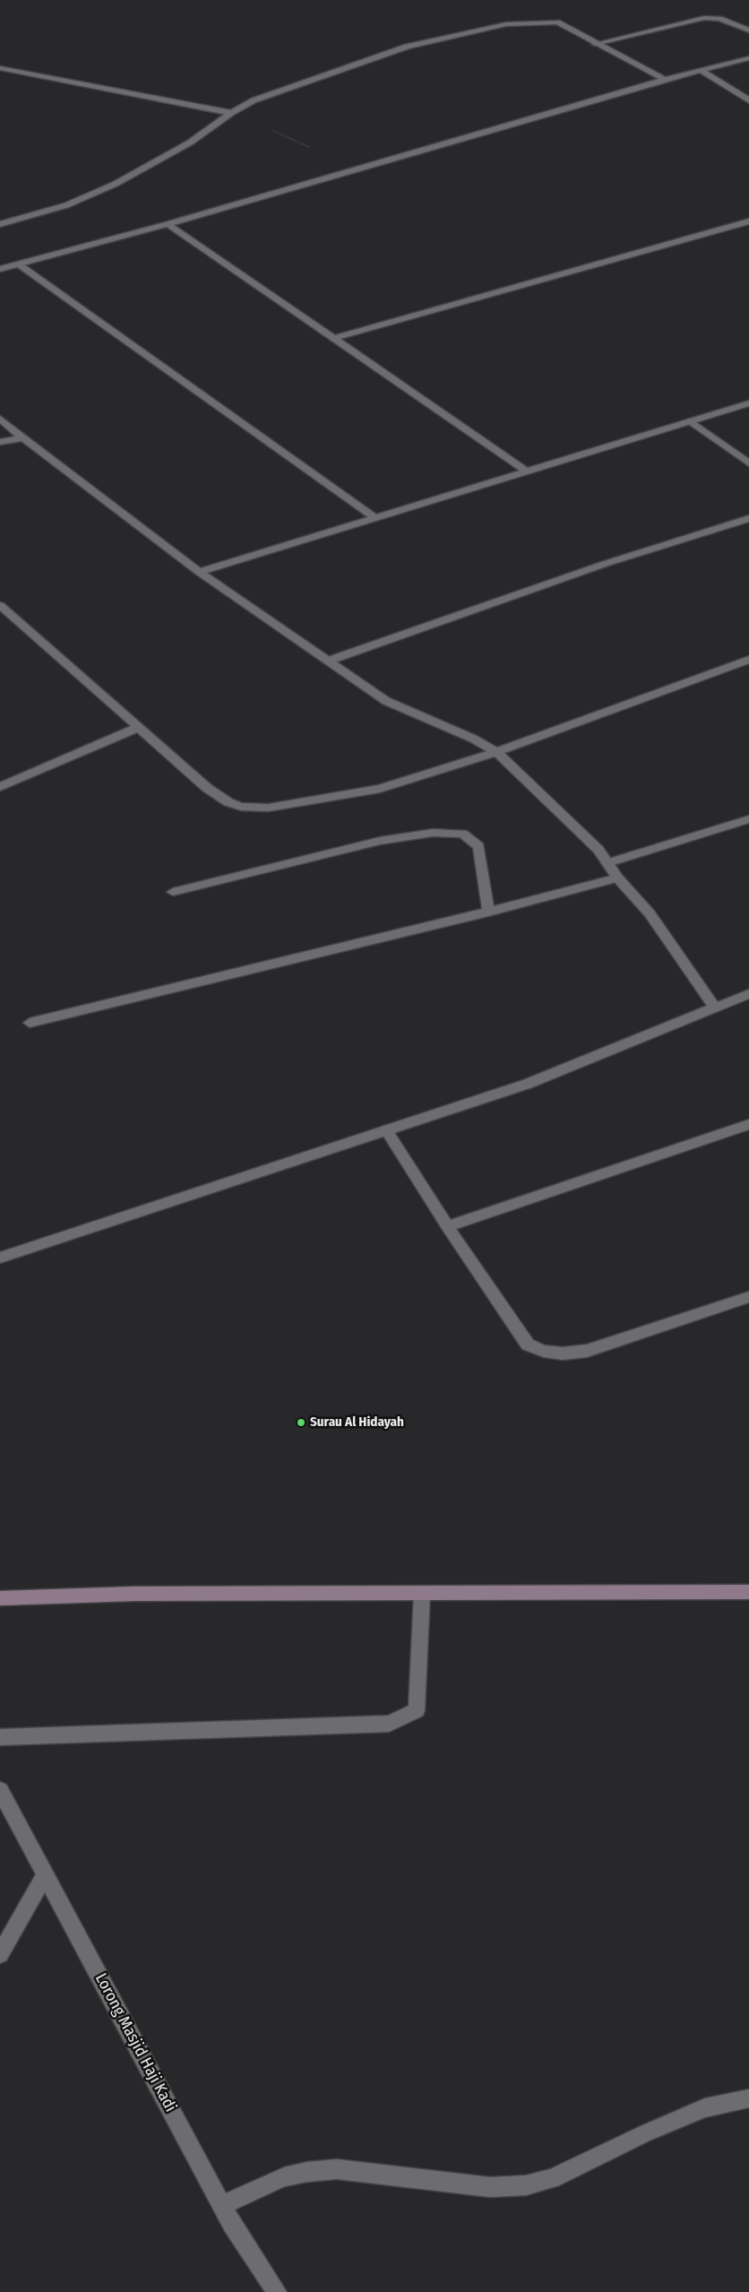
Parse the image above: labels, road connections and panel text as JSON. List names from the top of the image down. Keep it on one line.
{"streets":{"street":["Lorong Masjid Haji Kadi"]},"places":["Surau Al Hidayah"]}
